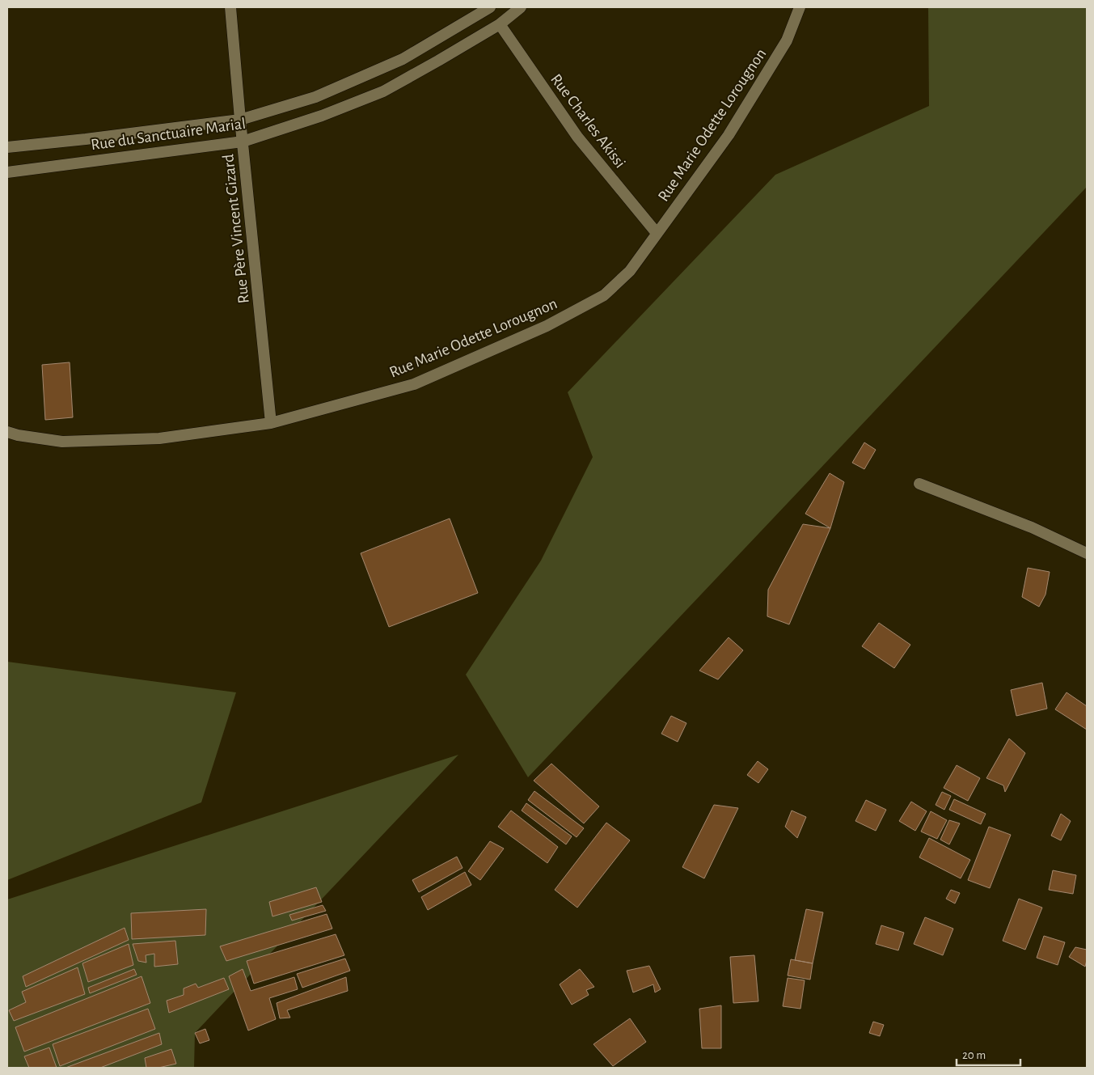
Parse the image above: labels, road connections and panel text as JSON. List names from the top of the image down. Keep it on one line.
{"streets":{"street":["Rue Charles Akissi","Rue Marie Odette Lorougnon","Rue du Sanctuaire Marial","Rue Père Vincent Gizard"]},"crossings":[["Rue Charles Akissi","Rue Marie Odette Lorougnon"],["Rue Charles Akissi","Rue du Sanctuaire Marial"],["Rue Marie Odette Lorougnon","Rue Père Vincent Gizard"],["Rue du Sanctuaire Marial","Rue Père Vincent Gizard"]],"scale_bar":"20 m"}
